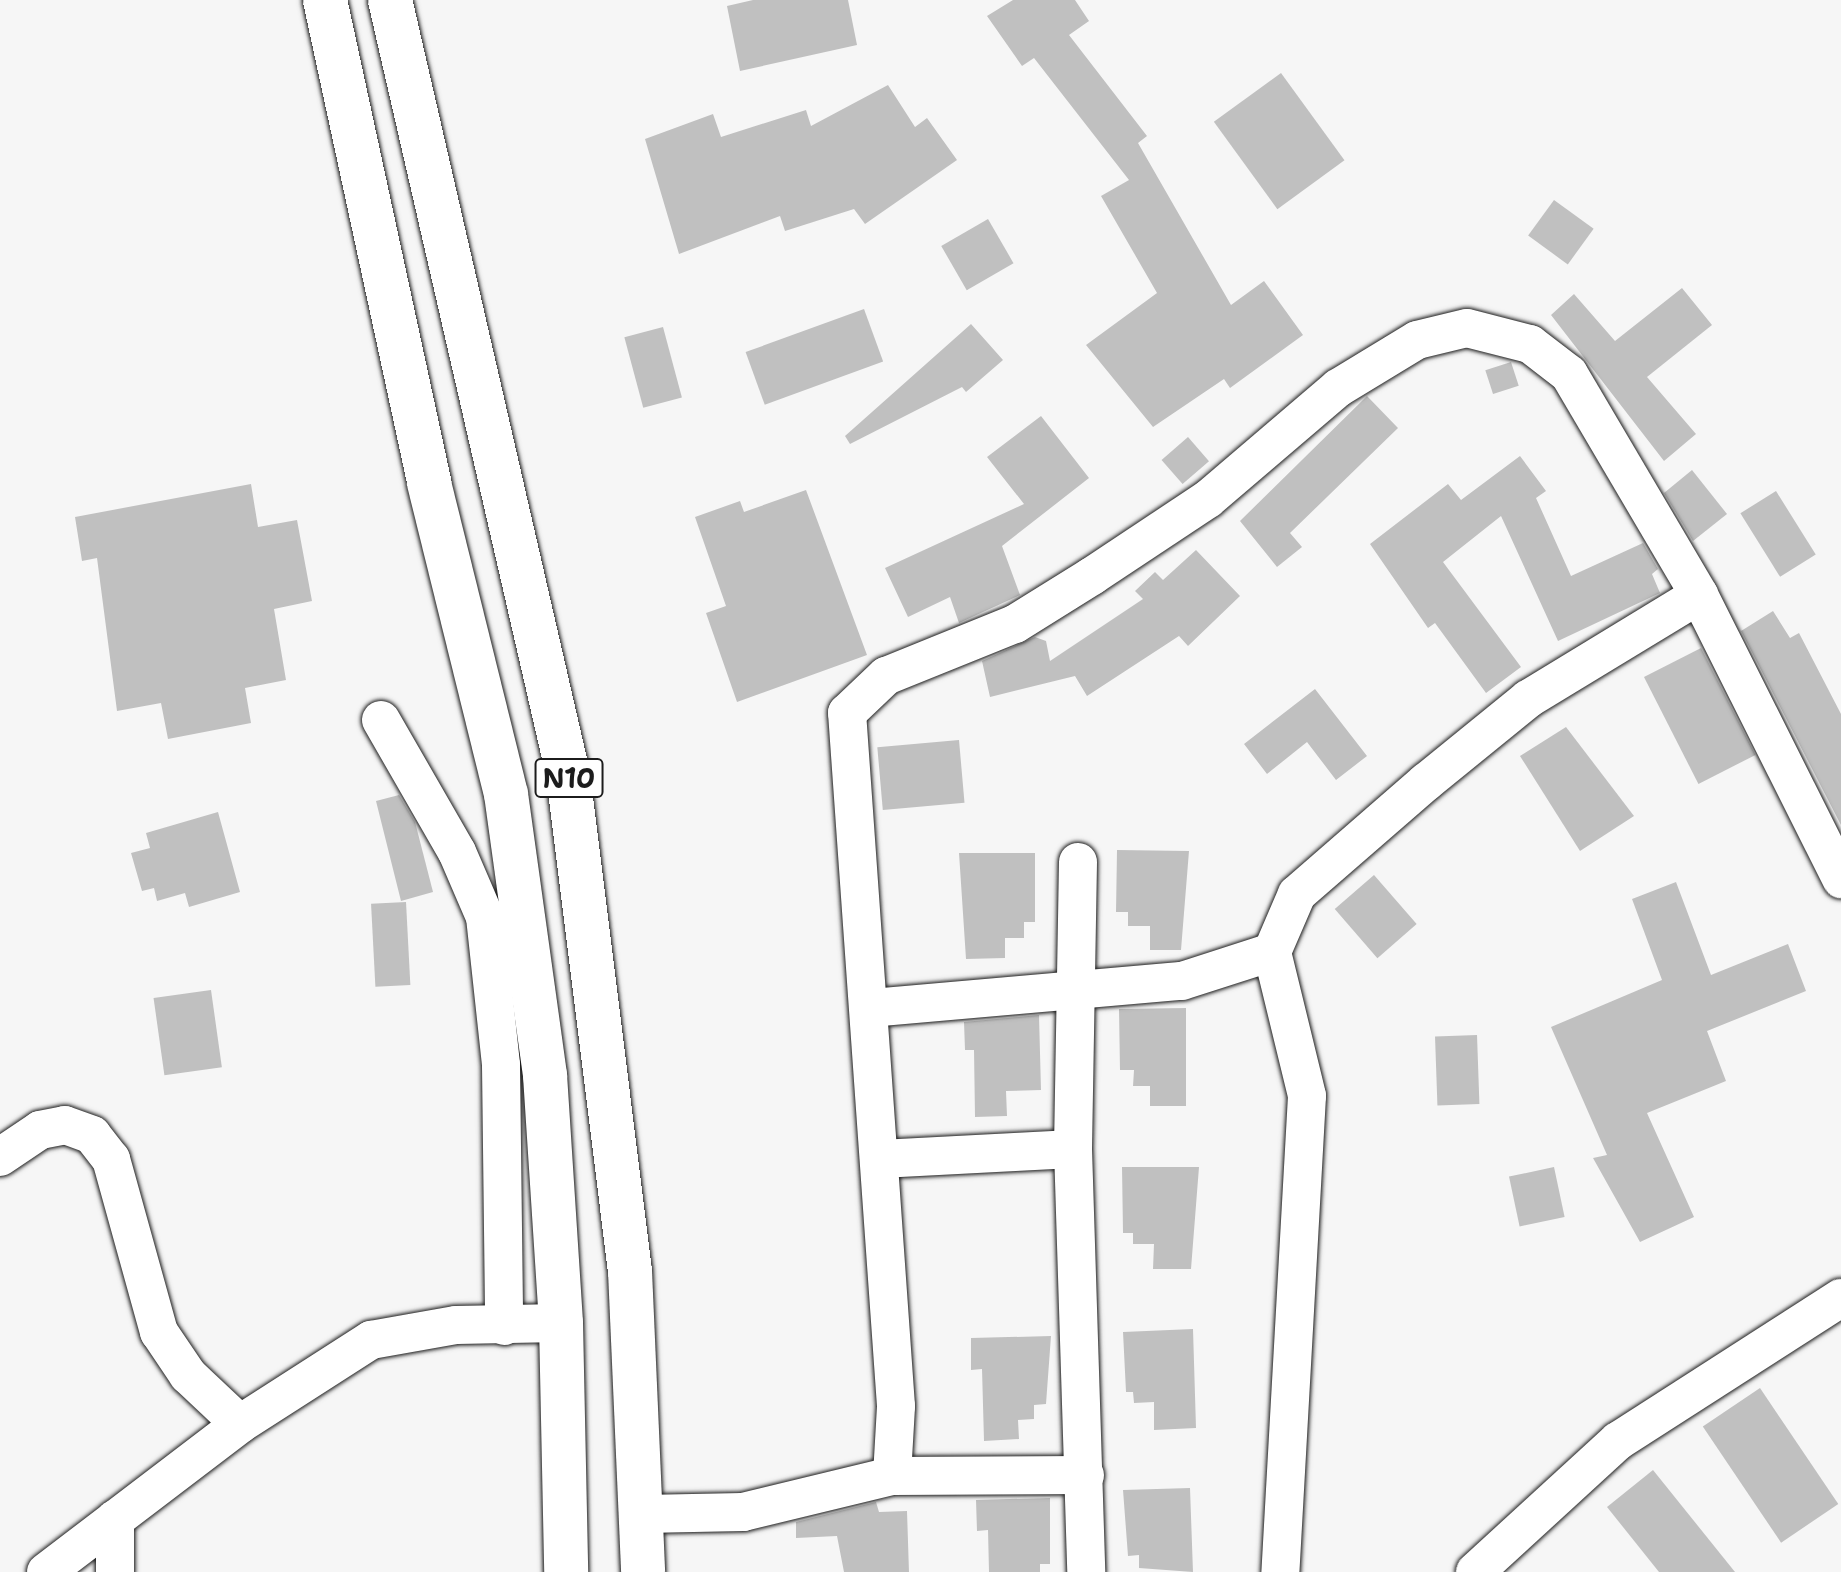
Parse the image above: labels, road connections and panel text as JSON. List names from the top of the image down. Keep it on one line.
{"streets":{"main road":["N10"]}}
